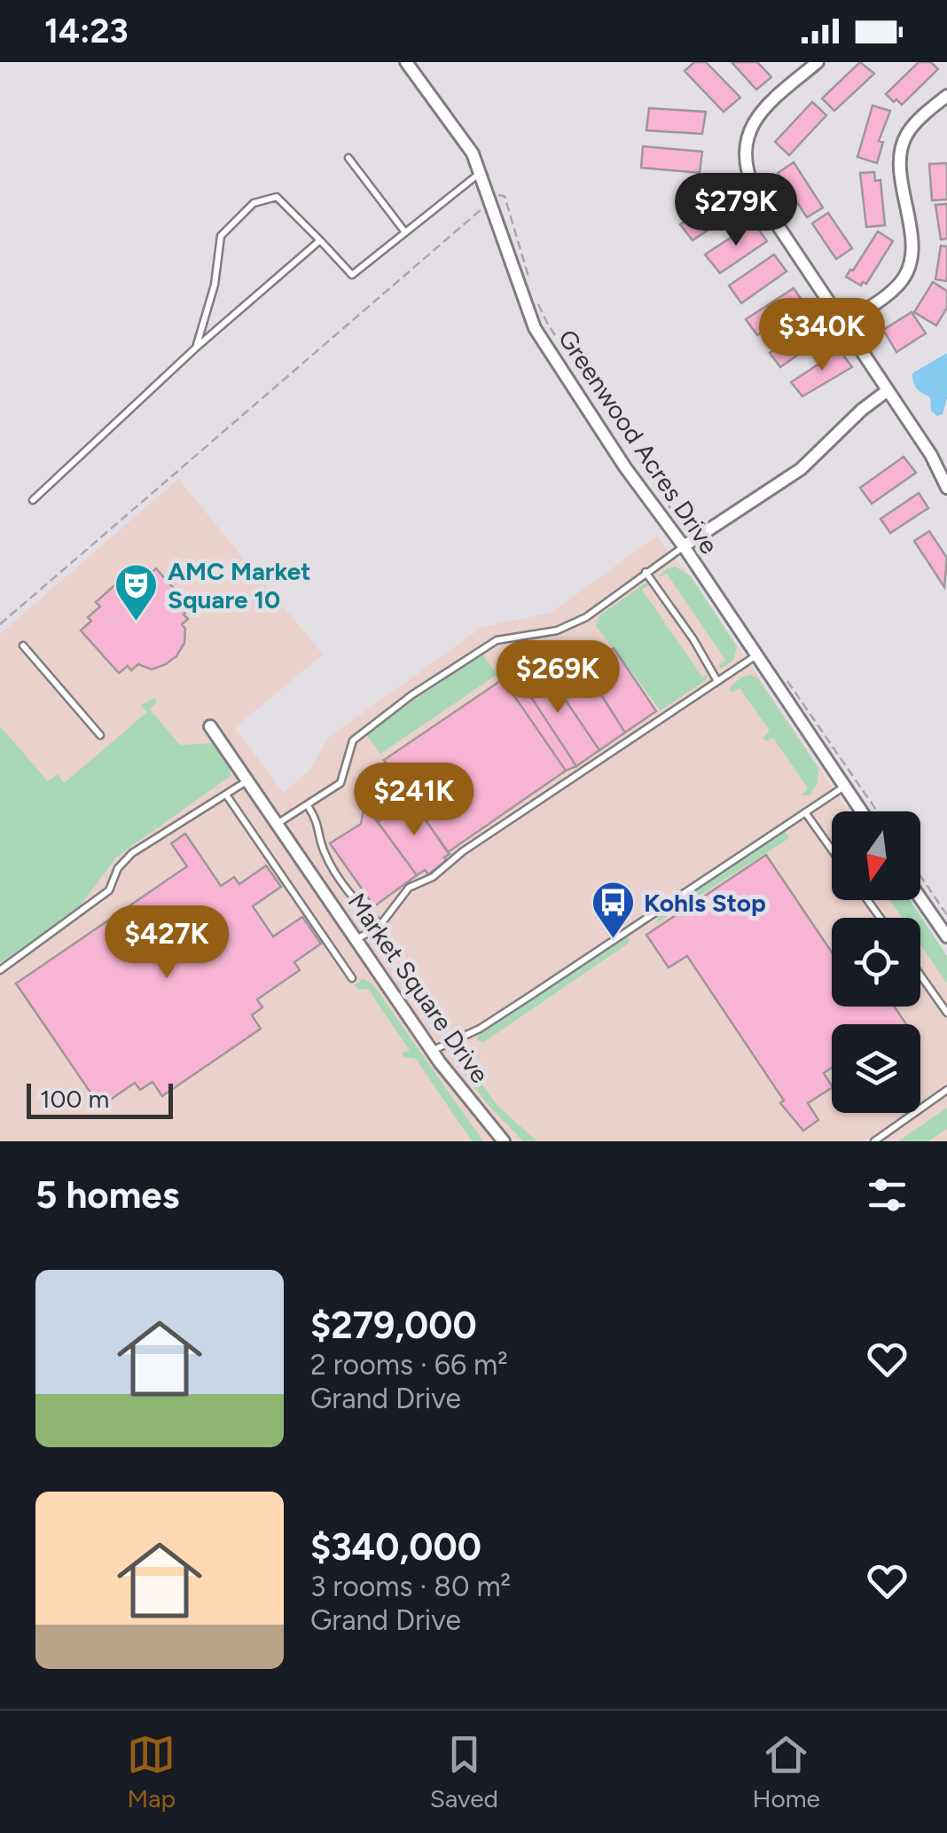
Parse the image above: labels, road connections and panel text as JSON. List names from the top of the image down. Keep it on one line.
{"streets":{"street":["Greenwood Acres Drive","Market Square Drive"]},"places":{"theatre":["AMC Market Square 10"],"bus stop":["Kohls Stop"]},"scale_bar":"100 m","north":"bottom","page":{"status":"14:23","price":["$279K","$340K","$269K","$241K","$427K"],"scale":"100 m","heading":"5 homes","list":[{"name":"$279,000","note":"2 rooms · 66 m² · Grand Drive"},{"name":"$340,000","note":"3 rooms · 80 m² · Grand Drive"}],"tabs":["Map","Saved","Home"]}}
